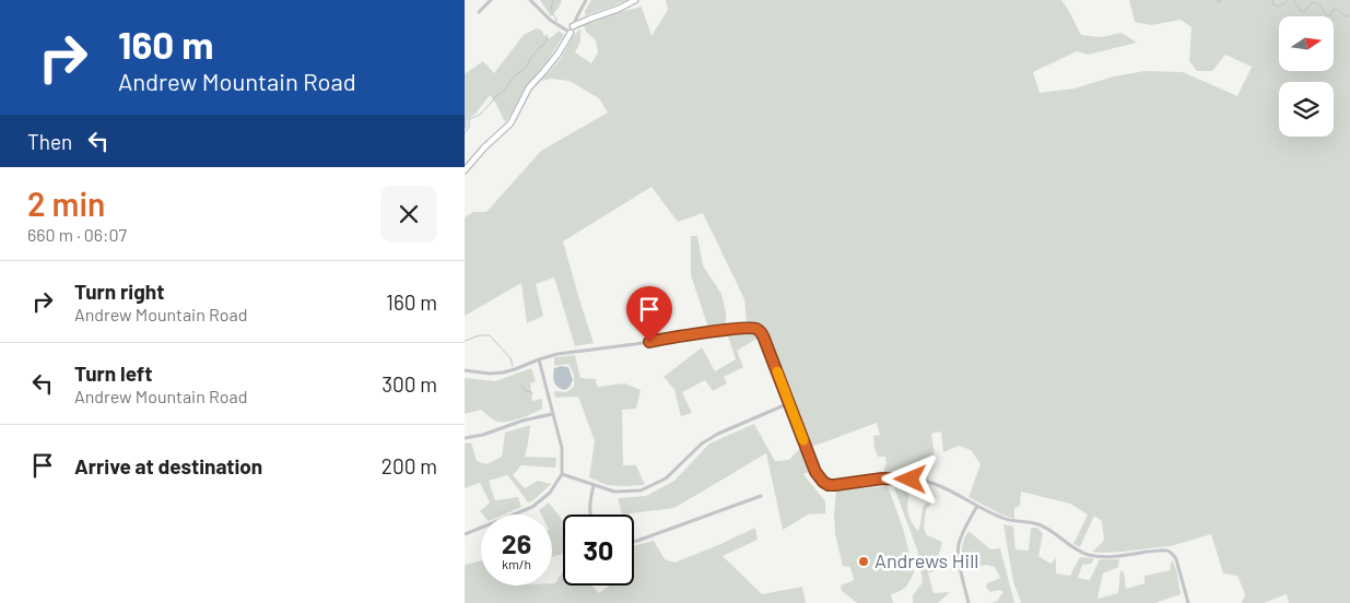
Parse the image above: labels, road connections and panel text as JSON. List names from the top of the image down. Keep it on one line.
{"places":["Andrews Hill"],"north":"right","page":{"turn":["160 m","Andrew Mountain Road"],"then":"Then","heading":["2 min","660 m · 06:07"],"list":[{"name":"Turn right","note":"Andrew Mountain Road","value":"160 m"},{"name":"Turn left","note":"Andrew Mountain Road","value":"300 m"},{"name":"Arrive at destination","value":"200 m"}],"speed":"26 km/h","limit":"30"}}
